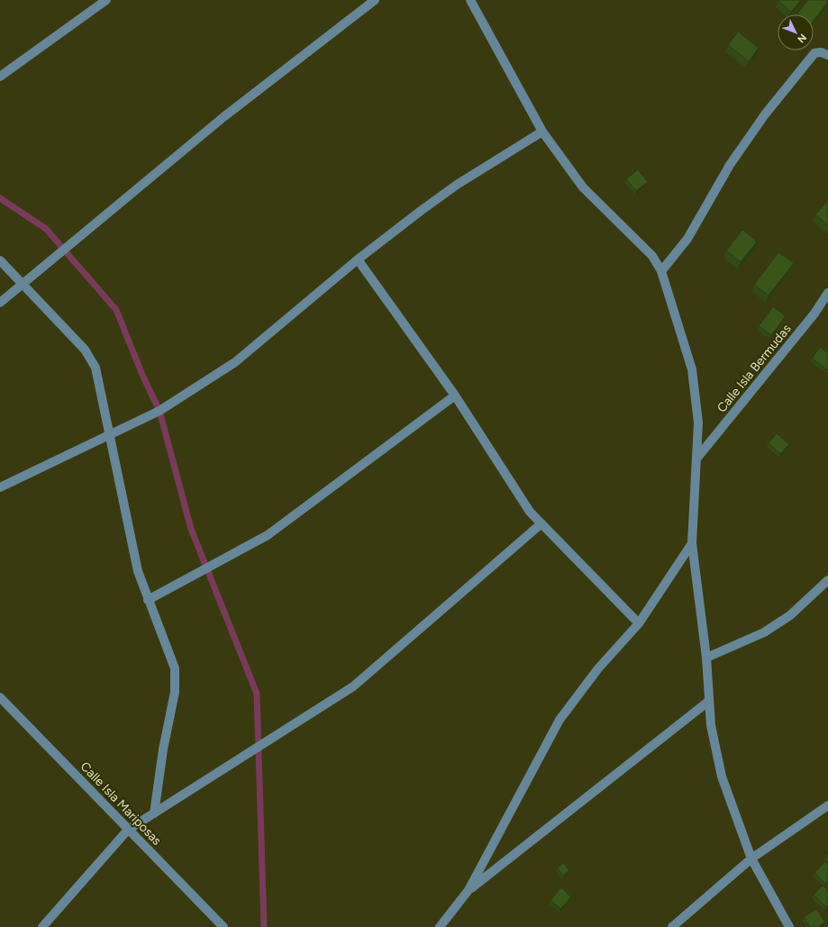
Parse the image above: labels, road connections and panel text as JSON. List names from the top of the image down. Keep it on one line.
{"streets":{"street":["Calle Isla Bermudas","Calle Isla Mariposas"]},"north":"bottom right"}
